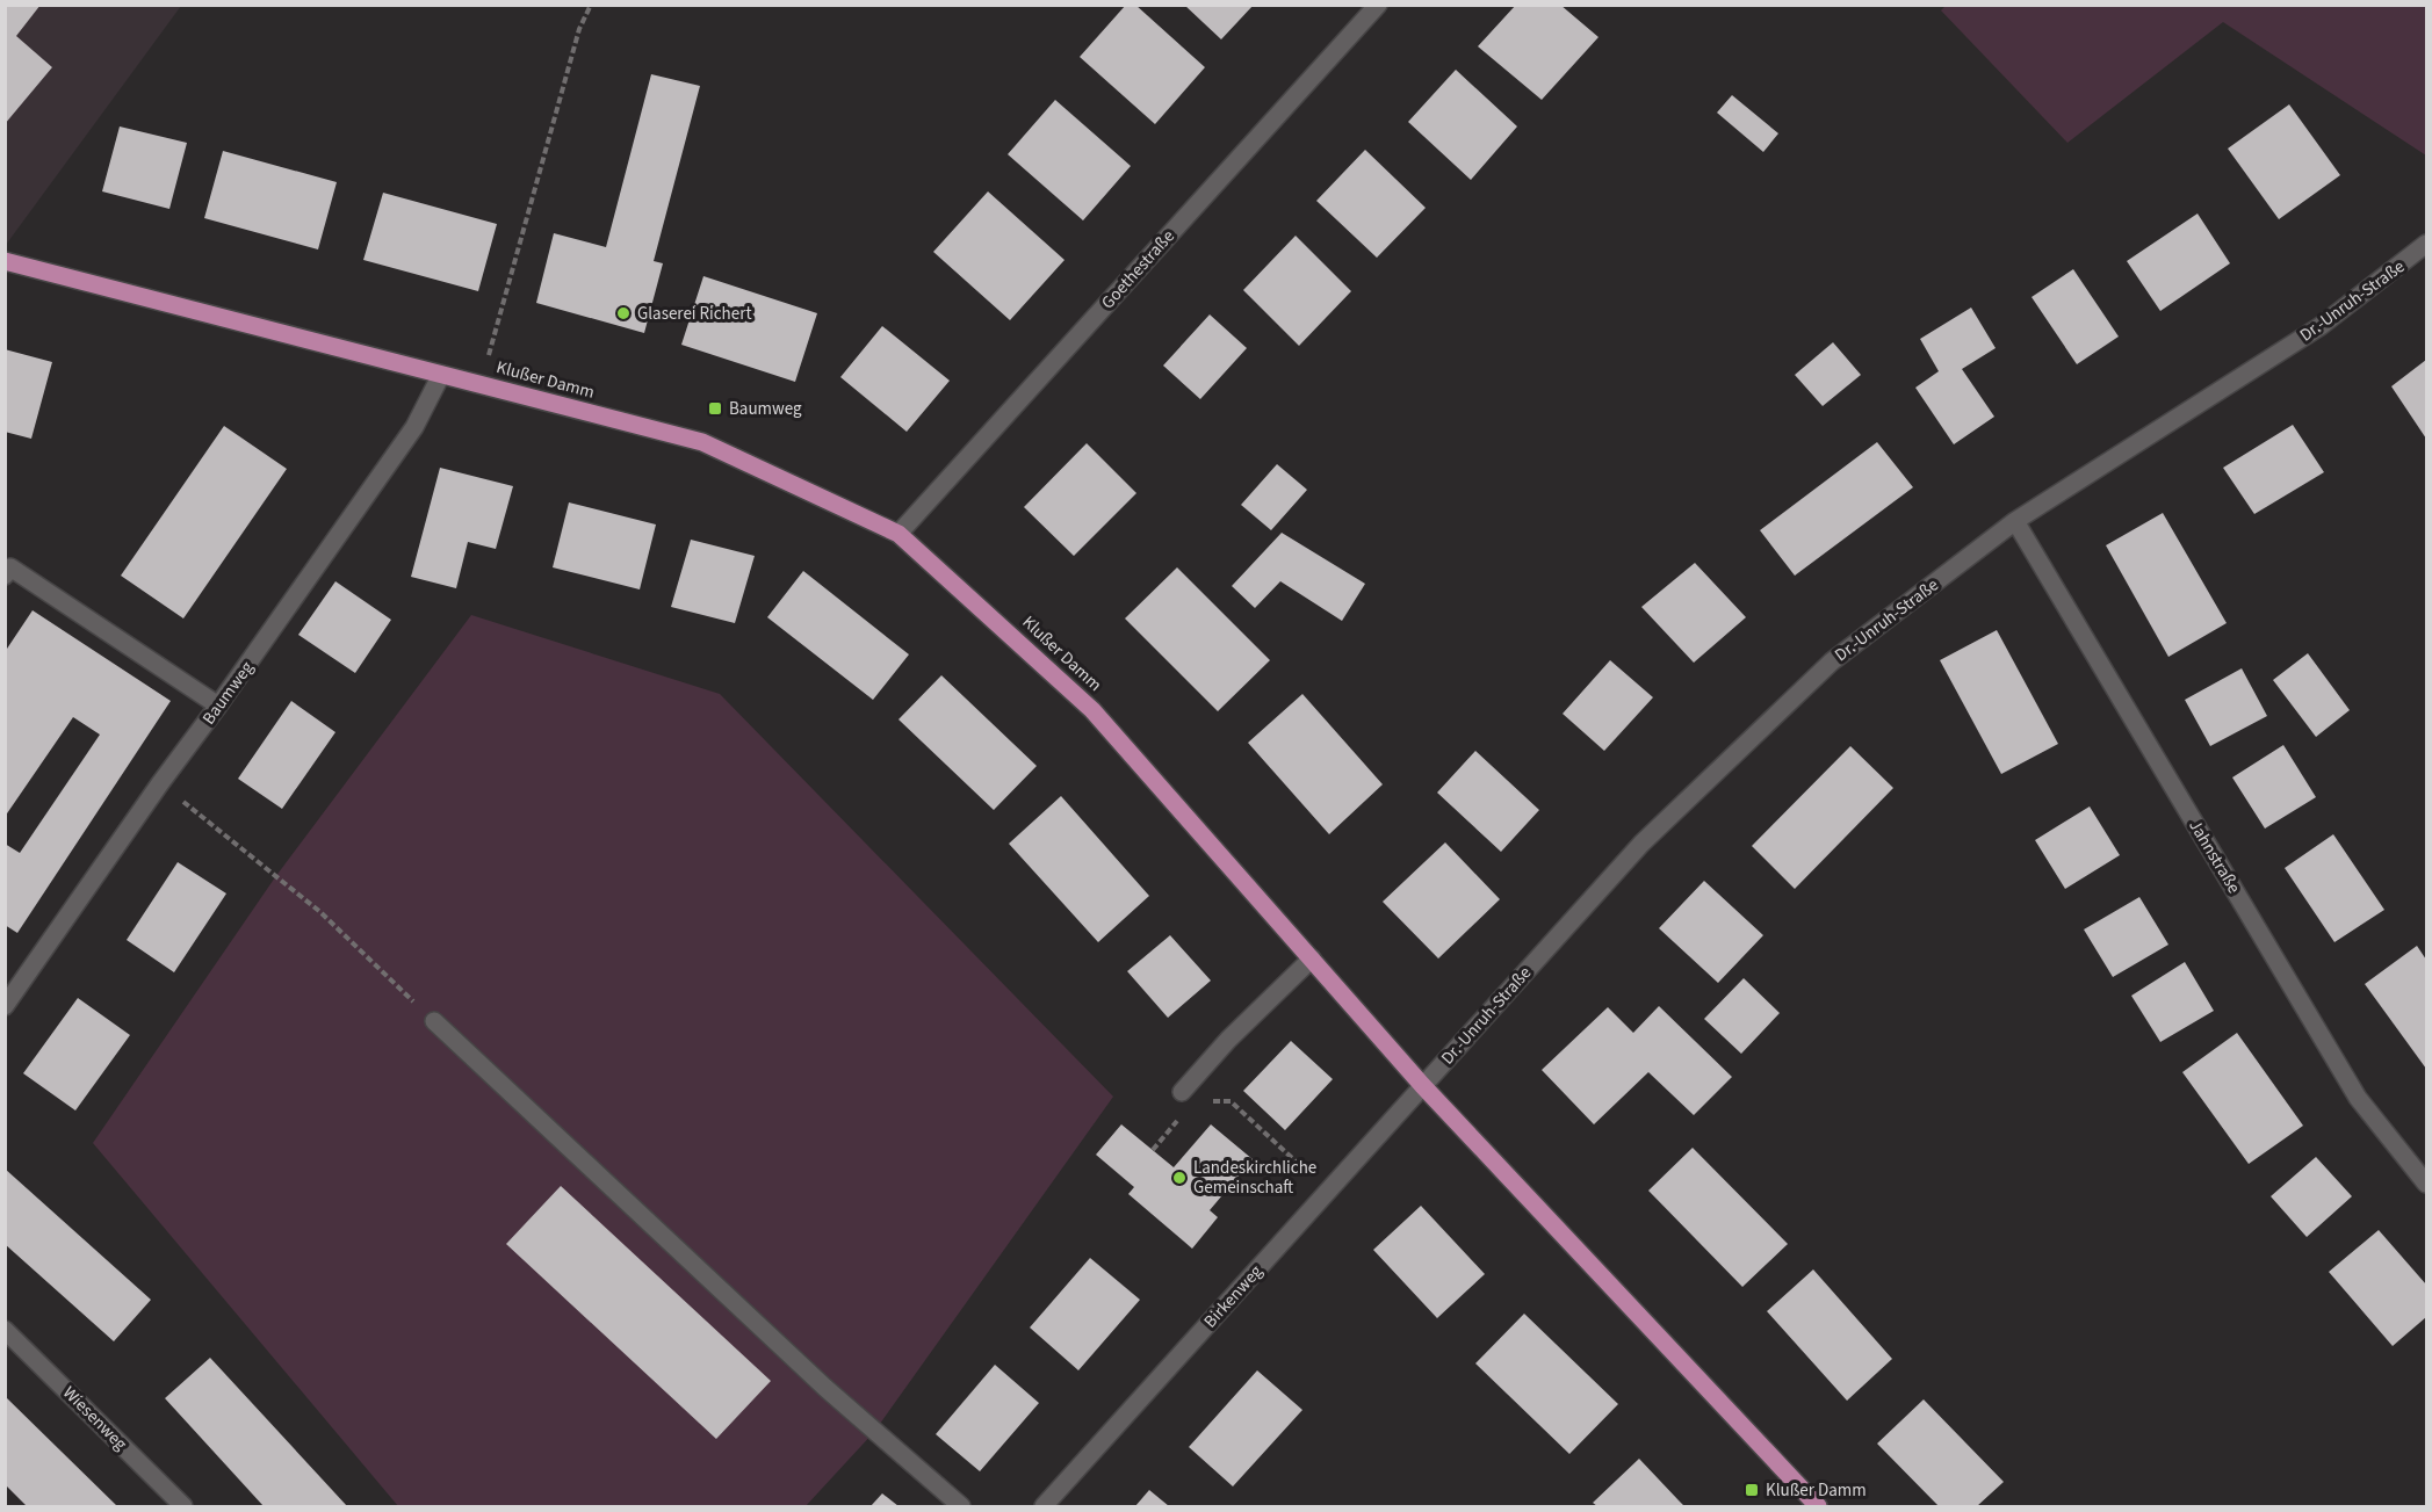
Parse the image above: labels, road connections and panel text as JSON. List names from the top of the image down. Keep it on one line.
{"streets":{"main road":["Klußer Damm"],"street":["Goethestraße","Dr.-Unruh-Straße","Baumweg","Jahnstraße","Birkenweg","Wiesenweg"]},"crossings":[["Goethestraße","Klußer Damm"],["Dr.-Unruh-Straße","Klußer Damm"],["Dr.-Unruh-Straße","Jahnstraße"],["Dr.-Unruh-Straße","Birkenweg"],["Klußer Damm","Baumweg"],["Klußer Damm","Birkenweg"]],"places":{"other":["Glaserei Richert","Landeskirchliche Gemeinschaft"],"transit":["Baumweg","Klußer Damm"]}}
